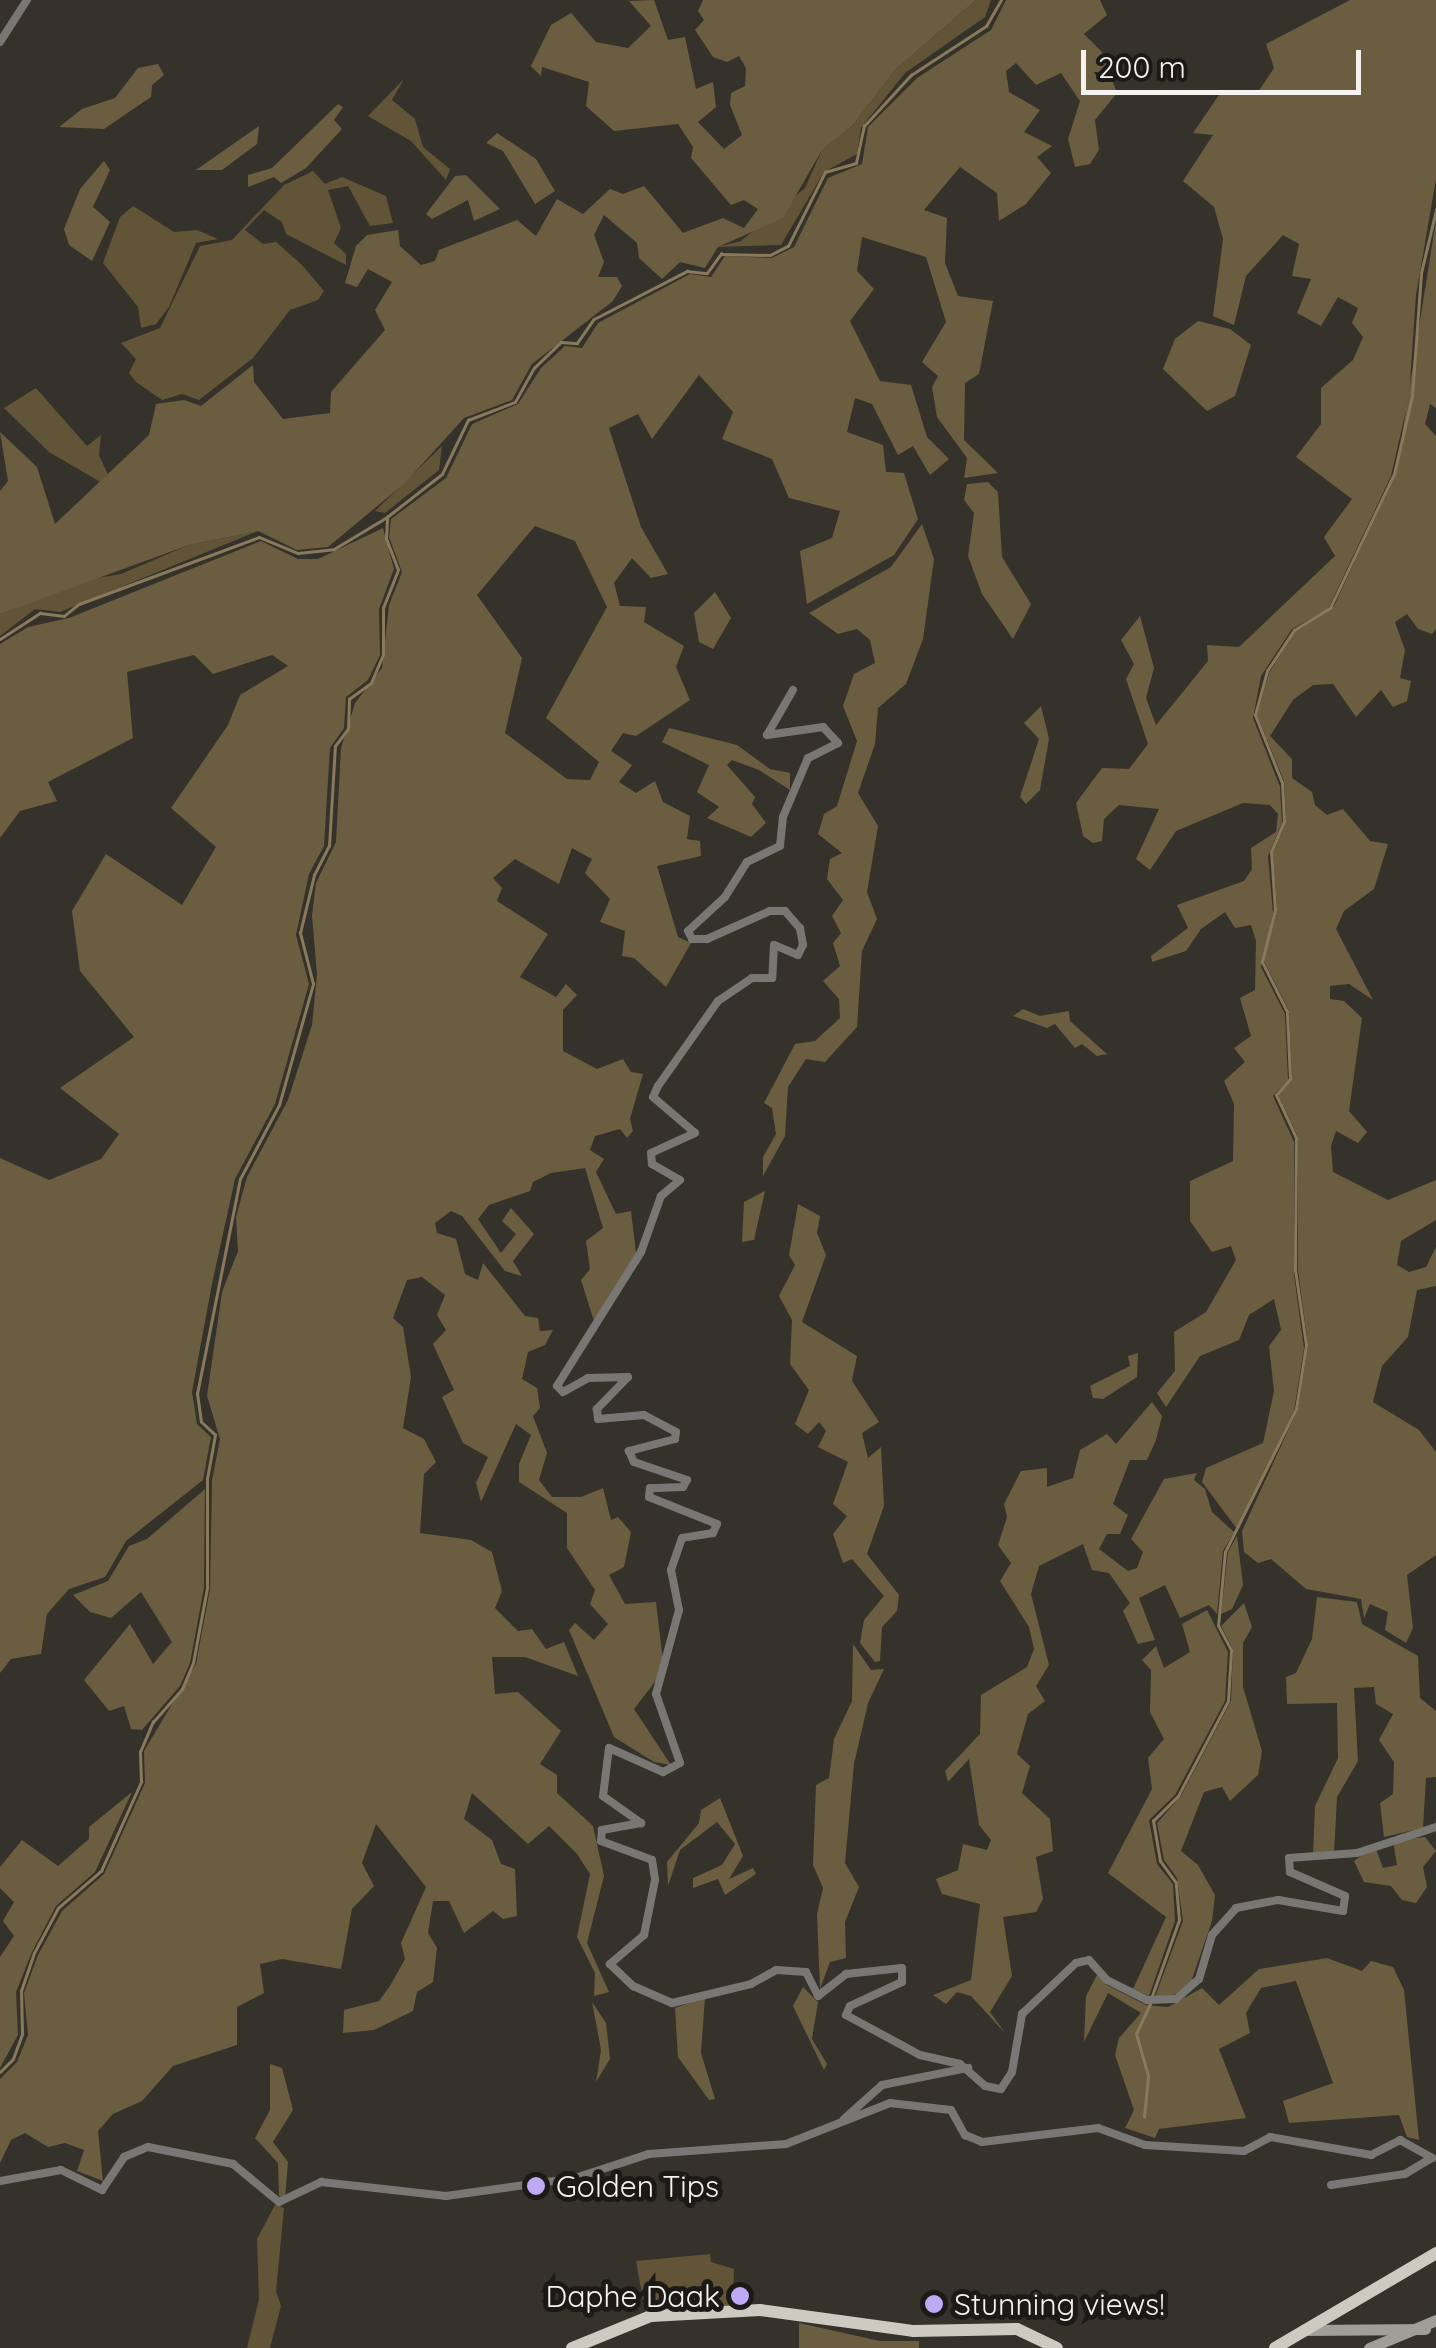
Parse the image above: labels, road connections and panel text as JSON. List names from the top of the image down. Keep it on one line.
{"places":["Golden Tips","Daphe Daak","Stunning views!"],"scale_bar":"200 m"}
